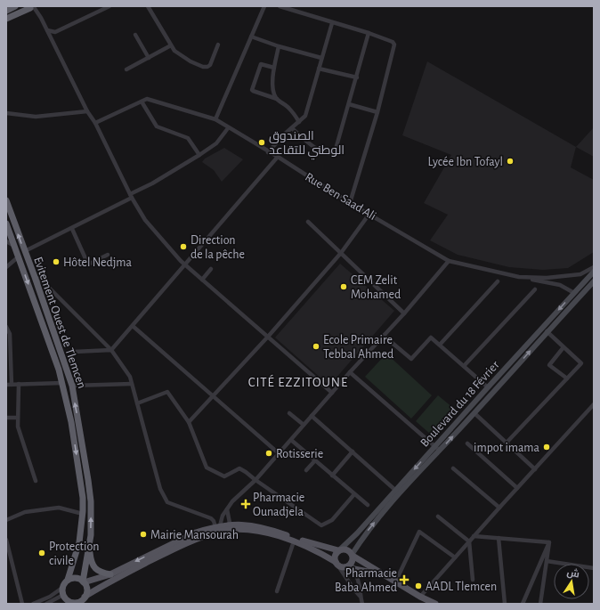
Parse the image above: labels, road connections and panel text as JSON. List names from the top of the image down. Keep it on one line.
{"streets":{"highway":["Evitement Ouest de Tlemcen"],"main road":["Boulevard du 18 Février"],"street":["Rue Ben Saad Ali"]},"districts":["CITÉ EZZITOUNE"],"places":{"other":["الصندوق الوطني للتقاعد","Lycée Ibn Tofayl","Direction de la pêche","Hôtel Nedjma","CEM Zelit Mohamed","Ecole Primaire Tebbal Ahmed","impot imama","Rotisserie","Mairie Mansourah","Protection civile","AADL Tlemcen"],"health":["Pharmacie Ounadjela","Pharmacie Baba Ahmed"]},"north":"top"}
